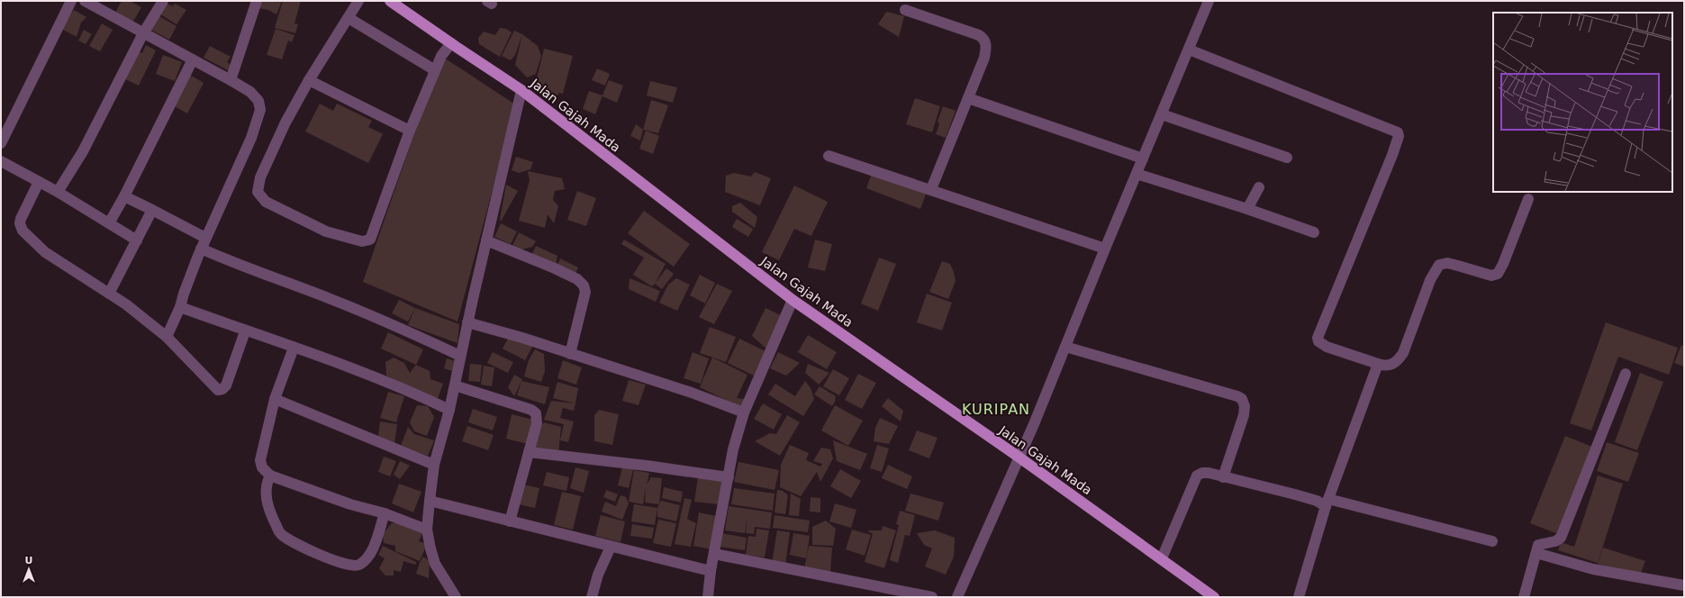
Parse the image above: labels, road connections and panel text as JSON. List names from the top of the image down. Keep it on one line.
{"streets":{"main road":["Jalan Gajah Mada"]},"districts":["KURIPAN"],"north":"top"}
